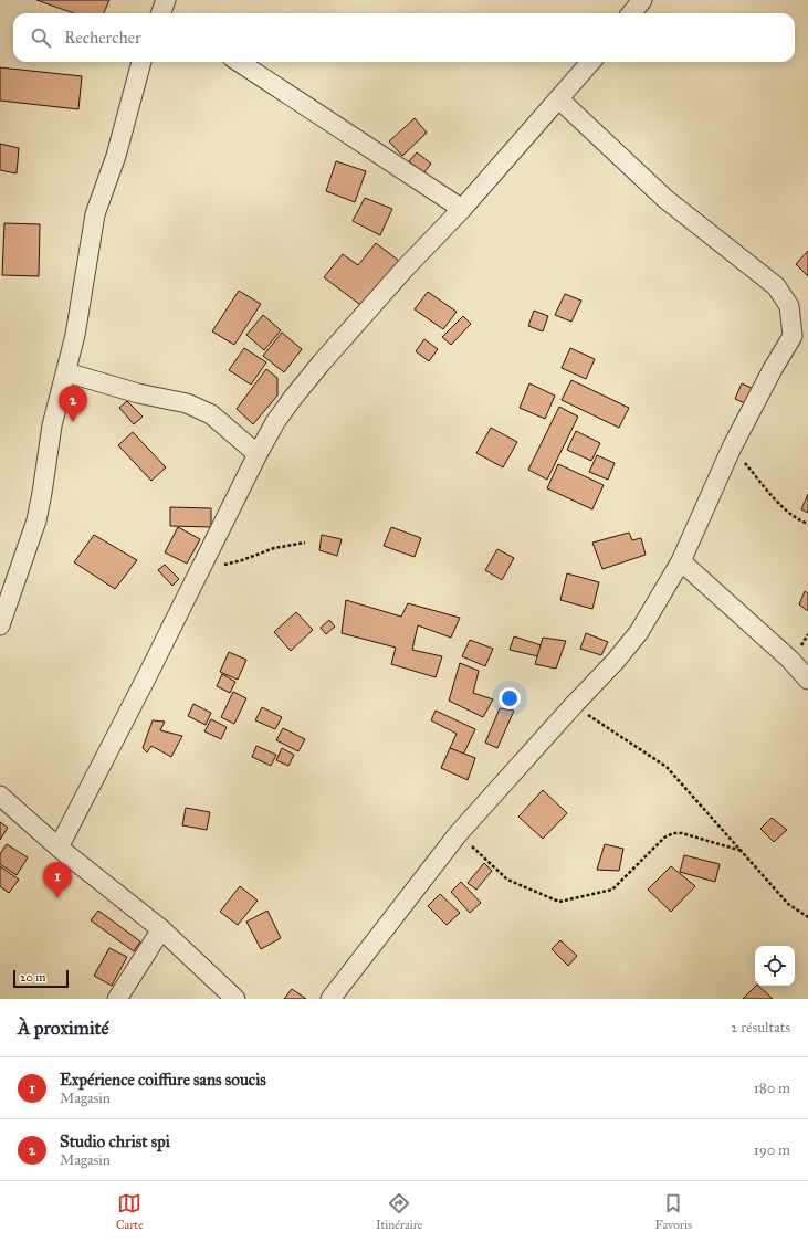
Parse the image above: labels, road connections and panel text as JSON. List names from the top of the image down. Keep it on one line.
{"scale_bar":"20 m","page":{"search":"Rechercher","pins":["2","1"],"scale":"20 m","heading":["À proximité","2 résultats"],"list":[{"mark":"1","name":"Expérience coiffure sans soucis","note":"Magasin","value":"180 m"},{"mark":"2","name":"Studio christ spi","note":"Magasin","value":"190 m"}],"nav":["Carte","Itinéraire","Favoris"]}}
